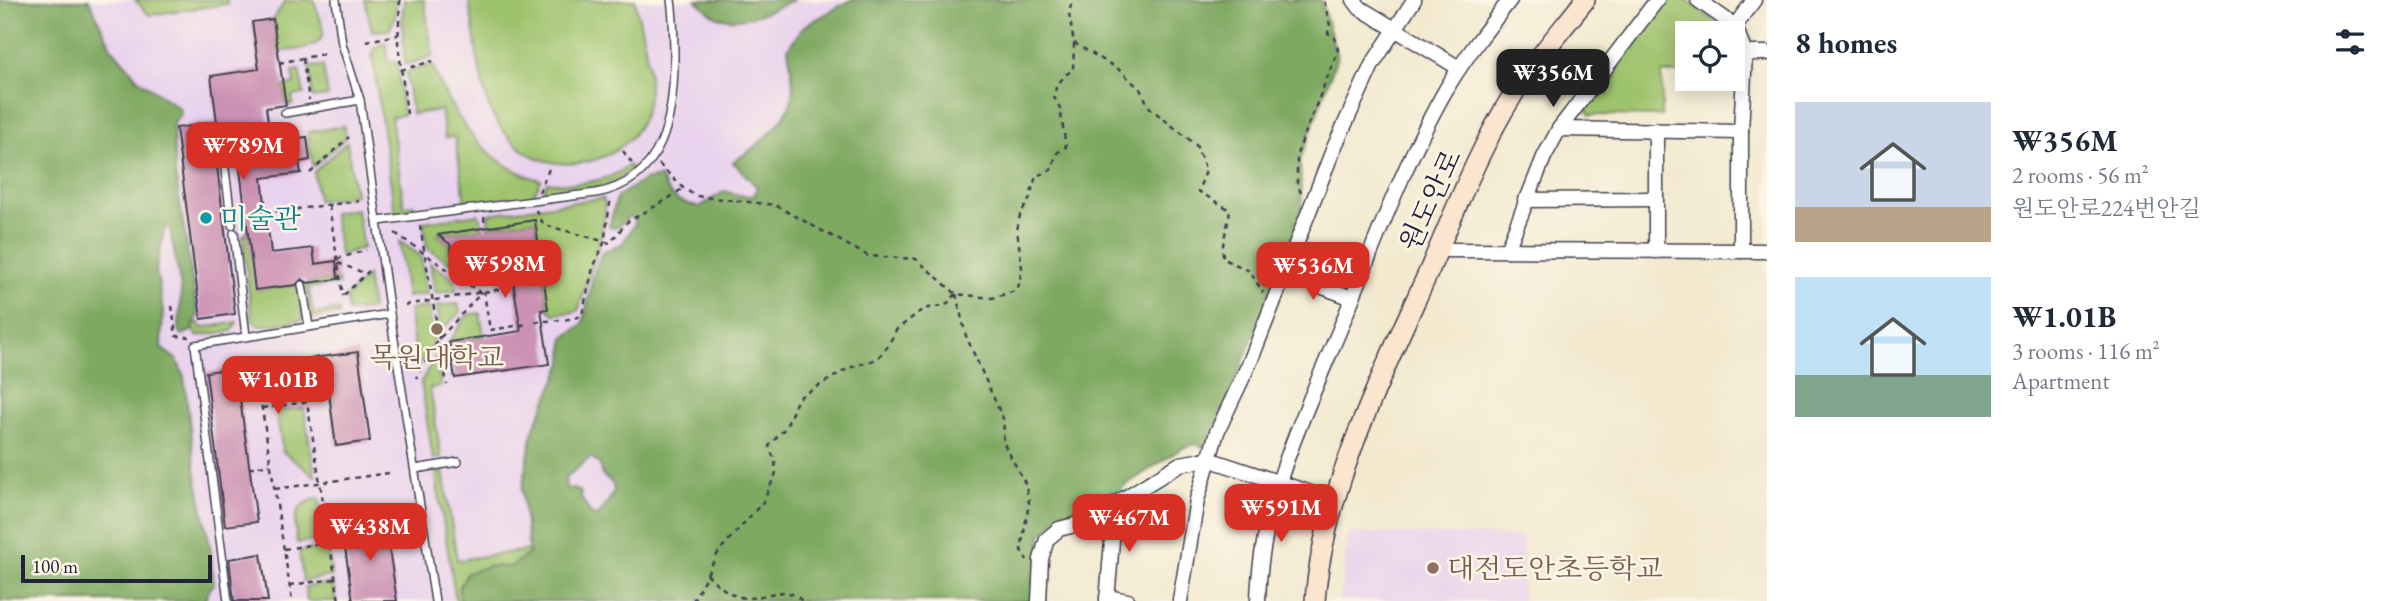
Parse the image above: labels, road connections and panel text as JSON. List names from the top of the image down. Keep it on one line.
{"streets":{"street":["원도안로"]},"places":["미술관","목원대학교","대전도안초등학교"],"scale_bar":"100 m","page":{"heading":"8 homes","price":["₩356M","₩789M","₩598M","₩536M","₩1.01B","₩591M","₩467M","₩438M"],"list":[{"name":"₩356M","note":"2 rooms · 56 m² · 원도안로224번안길"},{"name":"₩1.01B","note":"3 rooms · 116 m² · Apartment"}],"scale":"100 m"}}
